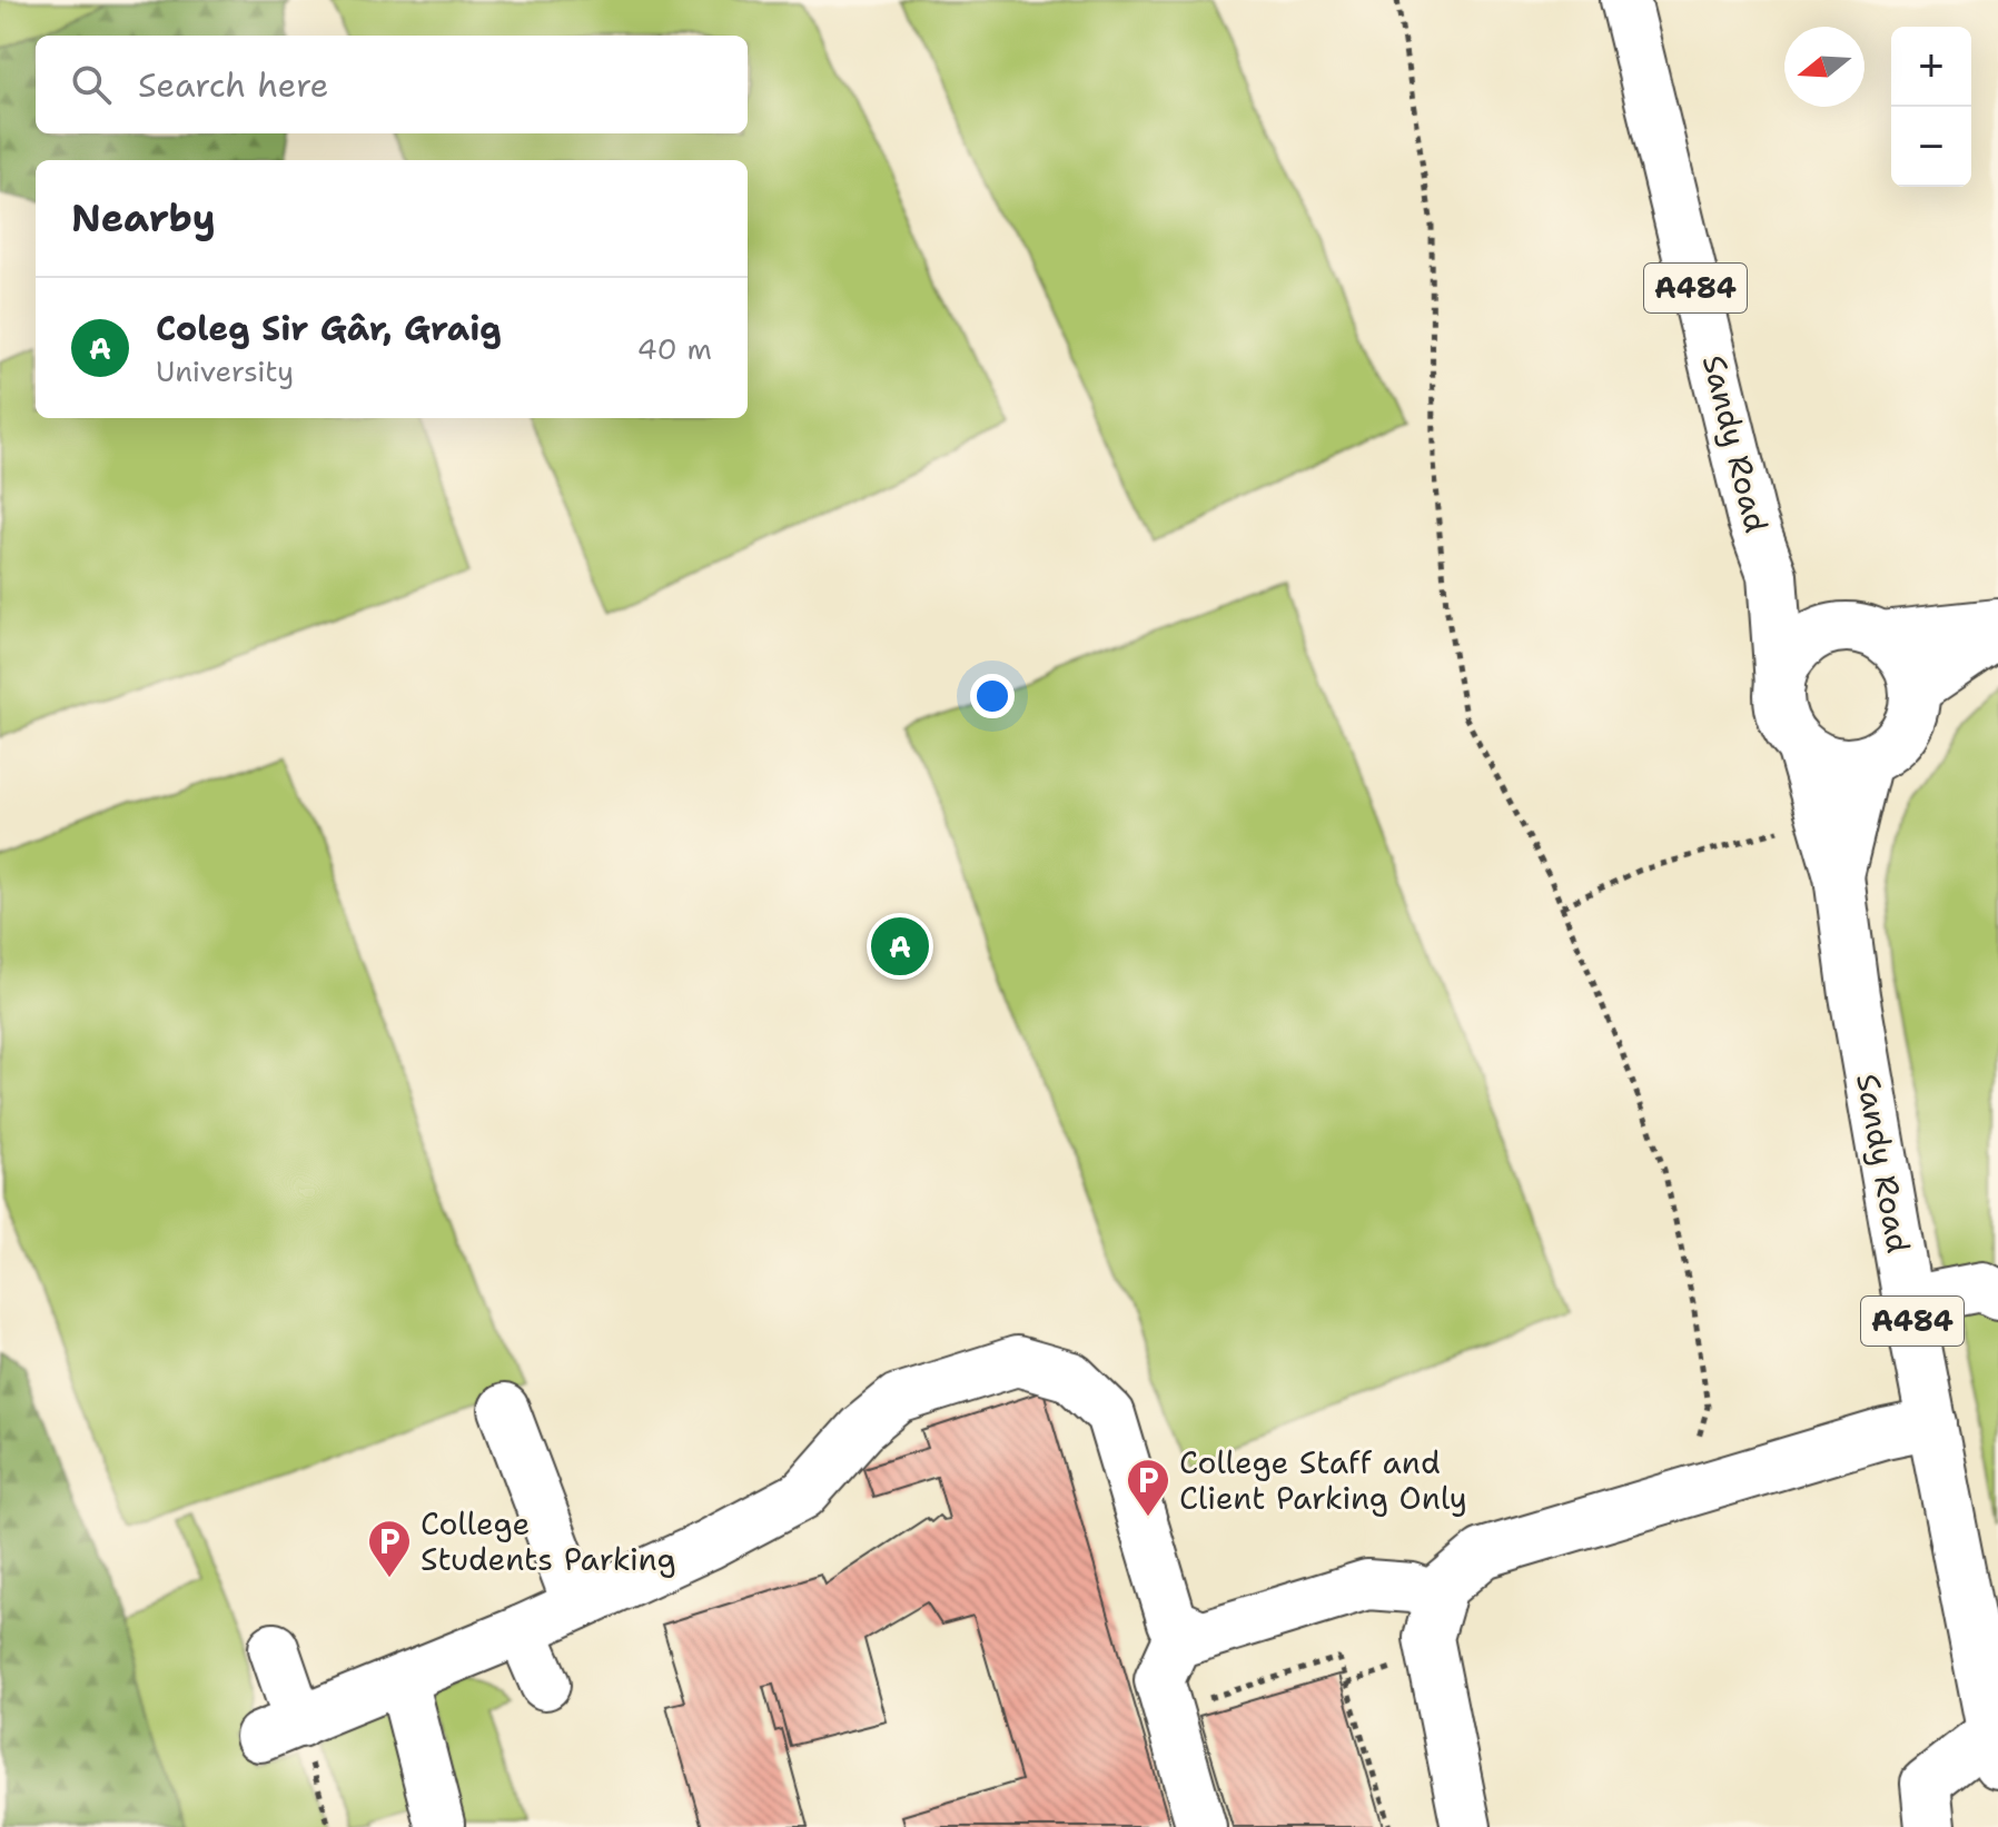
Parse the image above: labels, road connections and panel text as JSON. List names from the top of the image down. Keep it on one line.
{"streets":{"main road":["A484","Sandy Road"]},"crossings":[["A484","Sandy Road"]],"places":{"parking":["College Staff and Client Parking Only","College Students Parking"]},"north":"left","page":{"map_buttons":["+","−"],"search":"Search here","heading":"Nearby","list":[{"mark":"A","name":"Coleg Sir Gâr, Graig","note":"University","value":"40 m"}],"pins":"A"}}
